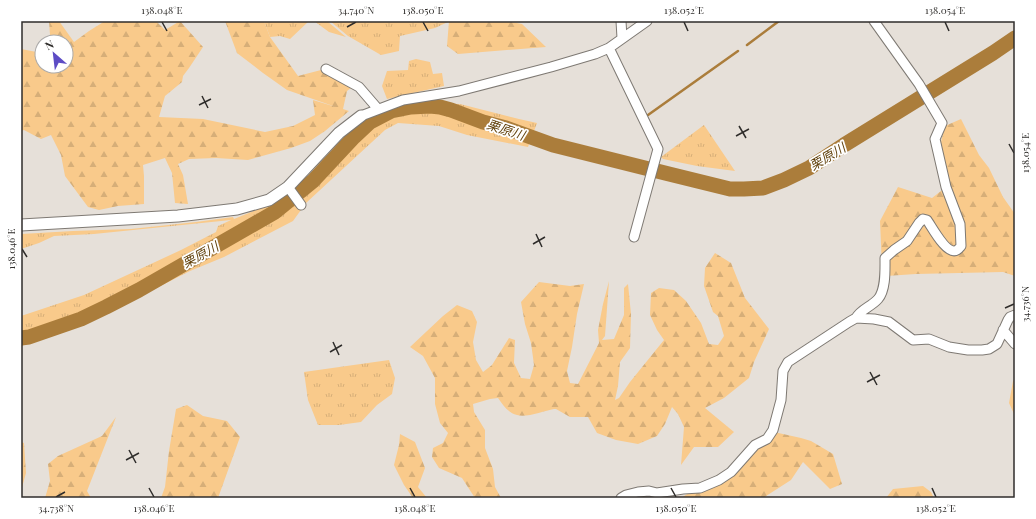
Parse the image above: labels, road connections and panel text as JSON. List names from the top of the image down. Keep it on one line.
{"water":["栗原川"],"north":"top left","coordinates":["138.048°E","34.740°N","138.050°E","138.052°E","138.054°E","138.046°E","34.736°N","34.738°N"]}
